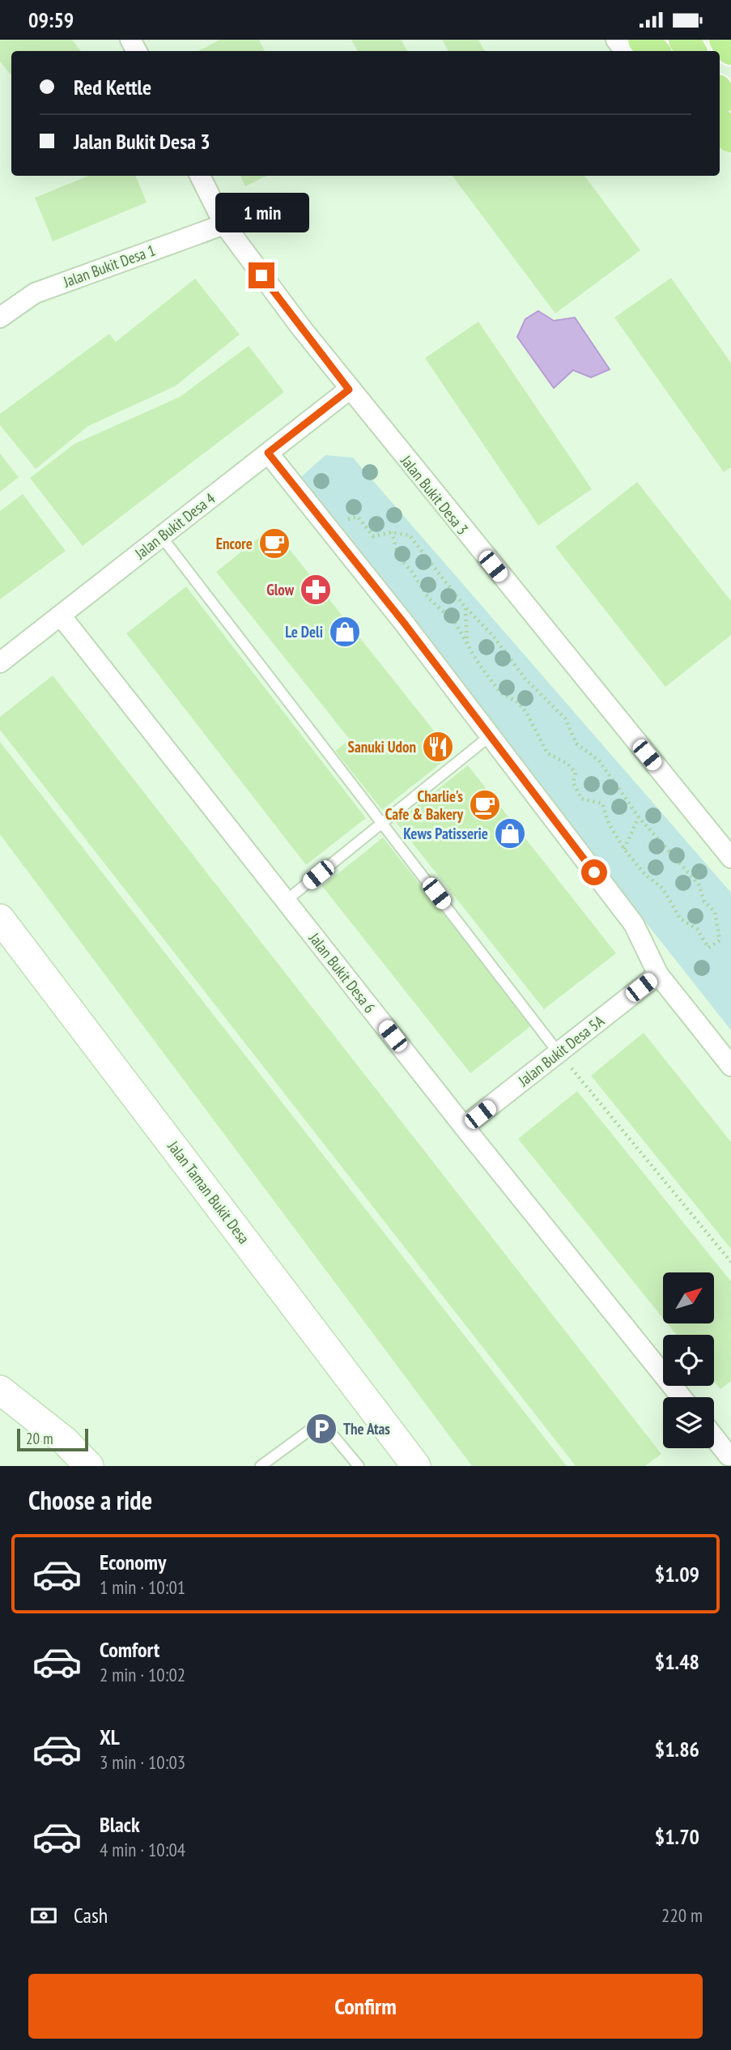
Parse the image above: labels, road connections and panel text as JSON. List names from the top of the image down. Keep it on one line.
{"streets":{"street":["Jalan Bukit Desa 1","Jalan Bukit Desa 3","Jalan Bukit Desa 4","Jalan Bukit Desa 6","Jalan Bukit Desa 5A","Jalan Taman Bukit Desa"]},"crossings":[["Jalan Bukit Desa 1","Jalan Bukit Desa 3"],["Jalan Bukit Desa 3","Jalan Bukit Desa 4"],["Jalan Bukit Desa 4","Jalan Bukit Desa 6"],["Jalan Bukit Desa 6","Jalan Bukit Desa 5A"]],"places":{"cafe":["Encore","Charlie's Cafe & Bakery"],"pharmacy":["Glow"],"shop":["Le Deli","Kews Patisserie"],"restaurant":["Sanuki Udon"],"parking":["The Atas"]},"scale_bar":"20 m","north":"top right","page":{"status":"09:59","banner":["Red Kettle","Jalan Bukit Desa 3"],"bubble":"1 min","scale":"20 m","heading":"Choose a ride","list":[{"name":"Economy","note":"1 min · 10:01","value":"$1.09"},{"name":"Comfort","note":"2 min · 10:02","value":"$1.48"},{"name":"XL","note":"3 min · 10:03","value":"$1.86"},{"name":"Black","note":"4 min · 10:04","value":"$1.70"}],"pay":["Cash","220 m"],"buttons":"Confirm"}}
